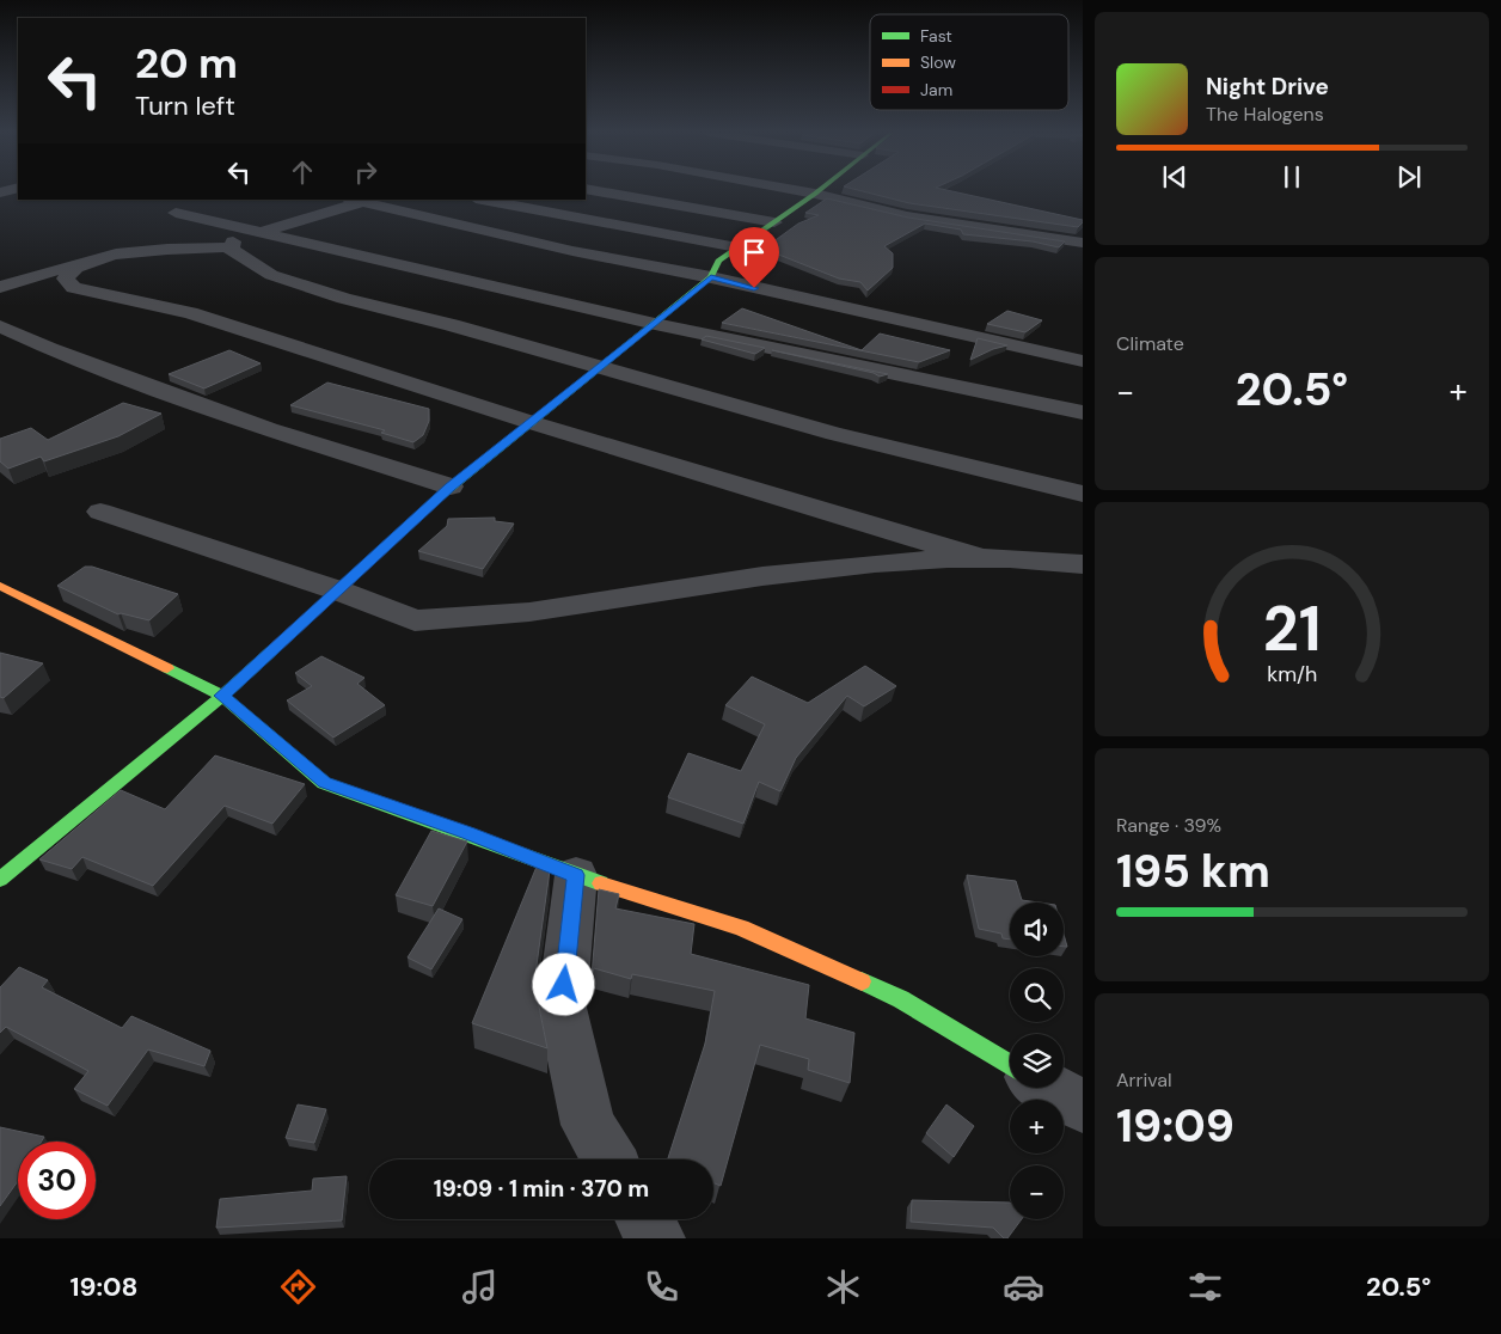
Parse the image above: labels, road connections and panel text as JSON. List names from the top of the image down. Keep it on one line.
{"legend":["Fast","Slow","Jam"],"page":{"turn":["20 m","Turn left"],"song":["Night Drive","The Halogens"],"tile":["Climate",["Range · 39%","195 km"],["Arrival","19:09"]],"heat":["−","20.5°","+"],"map_buttons":["+","−"],"limit":"30","trip":"19:09 · 1 min · 370 m","tabs":["19:08","20.5°"],"gauge":["21","km/h"]}}
